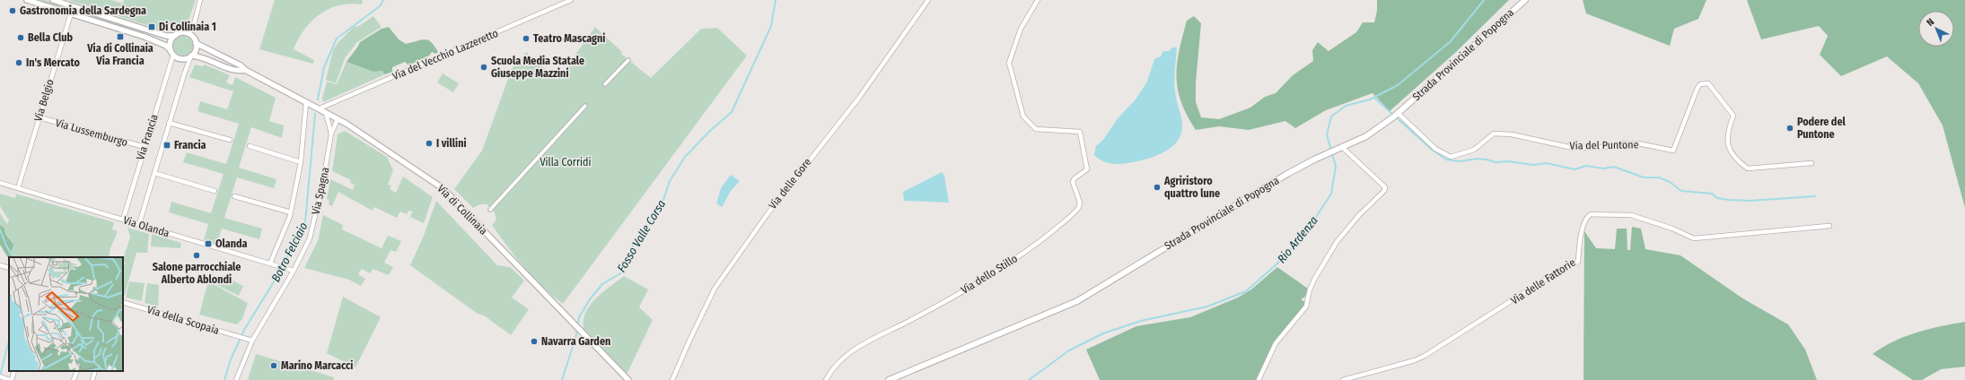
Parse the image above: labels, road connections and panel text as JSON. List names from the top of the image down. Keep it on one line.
{"streets":{"main road":["Strada Provinciale di Popogna"],"street":["Via del Vecchio Lazzeretto","Via Belgio","Via Lussemburgo","Via Francia","Via del Puntone","Via delle Gore","Via Spagna","Via di Collinaia","Via Olanda","Via dello Stillo","Via delle Fattorie","Via della Scopaia"]},"crossings":[["Via del Vecchio Lazzeretto","Via di Collinaia"],["Strada Provinciale di Popogna","Via del Puntone"],["Via Belgio","Via Lussemburgo"],["Via Belgio","Via Olanda"],["Via Lussemburgo","Via Francia"],["Via Francia","Via di Collinaia"],["Via Francia","Via Olanda"],["Via Spagna","Via di Collinaia"],["Via Spagna","Via Olanda"],["Via Spagna","Via della Scopaia"]],"water":["Fosso Valle Corsa","Rio Ardenza","Botro Felciaio"],"parks":["Villa Corridi"],"places":{"other":["Gastronomia della Sardegna","Bella Club","Teatro Mascagni","In's Mercato","Scuola Media Statale Giuseppe Mazzini","Podere del Puntone","I villini","Agriristoro quattro lune","Salone parrocchiale Alberto Ablondi","Navarra Garden","Marino Marcacci"],"transit":["Di Collinaia 1","Via di Collinaia Via Francia","Francia","Olanda"]},"north":"top left"}
